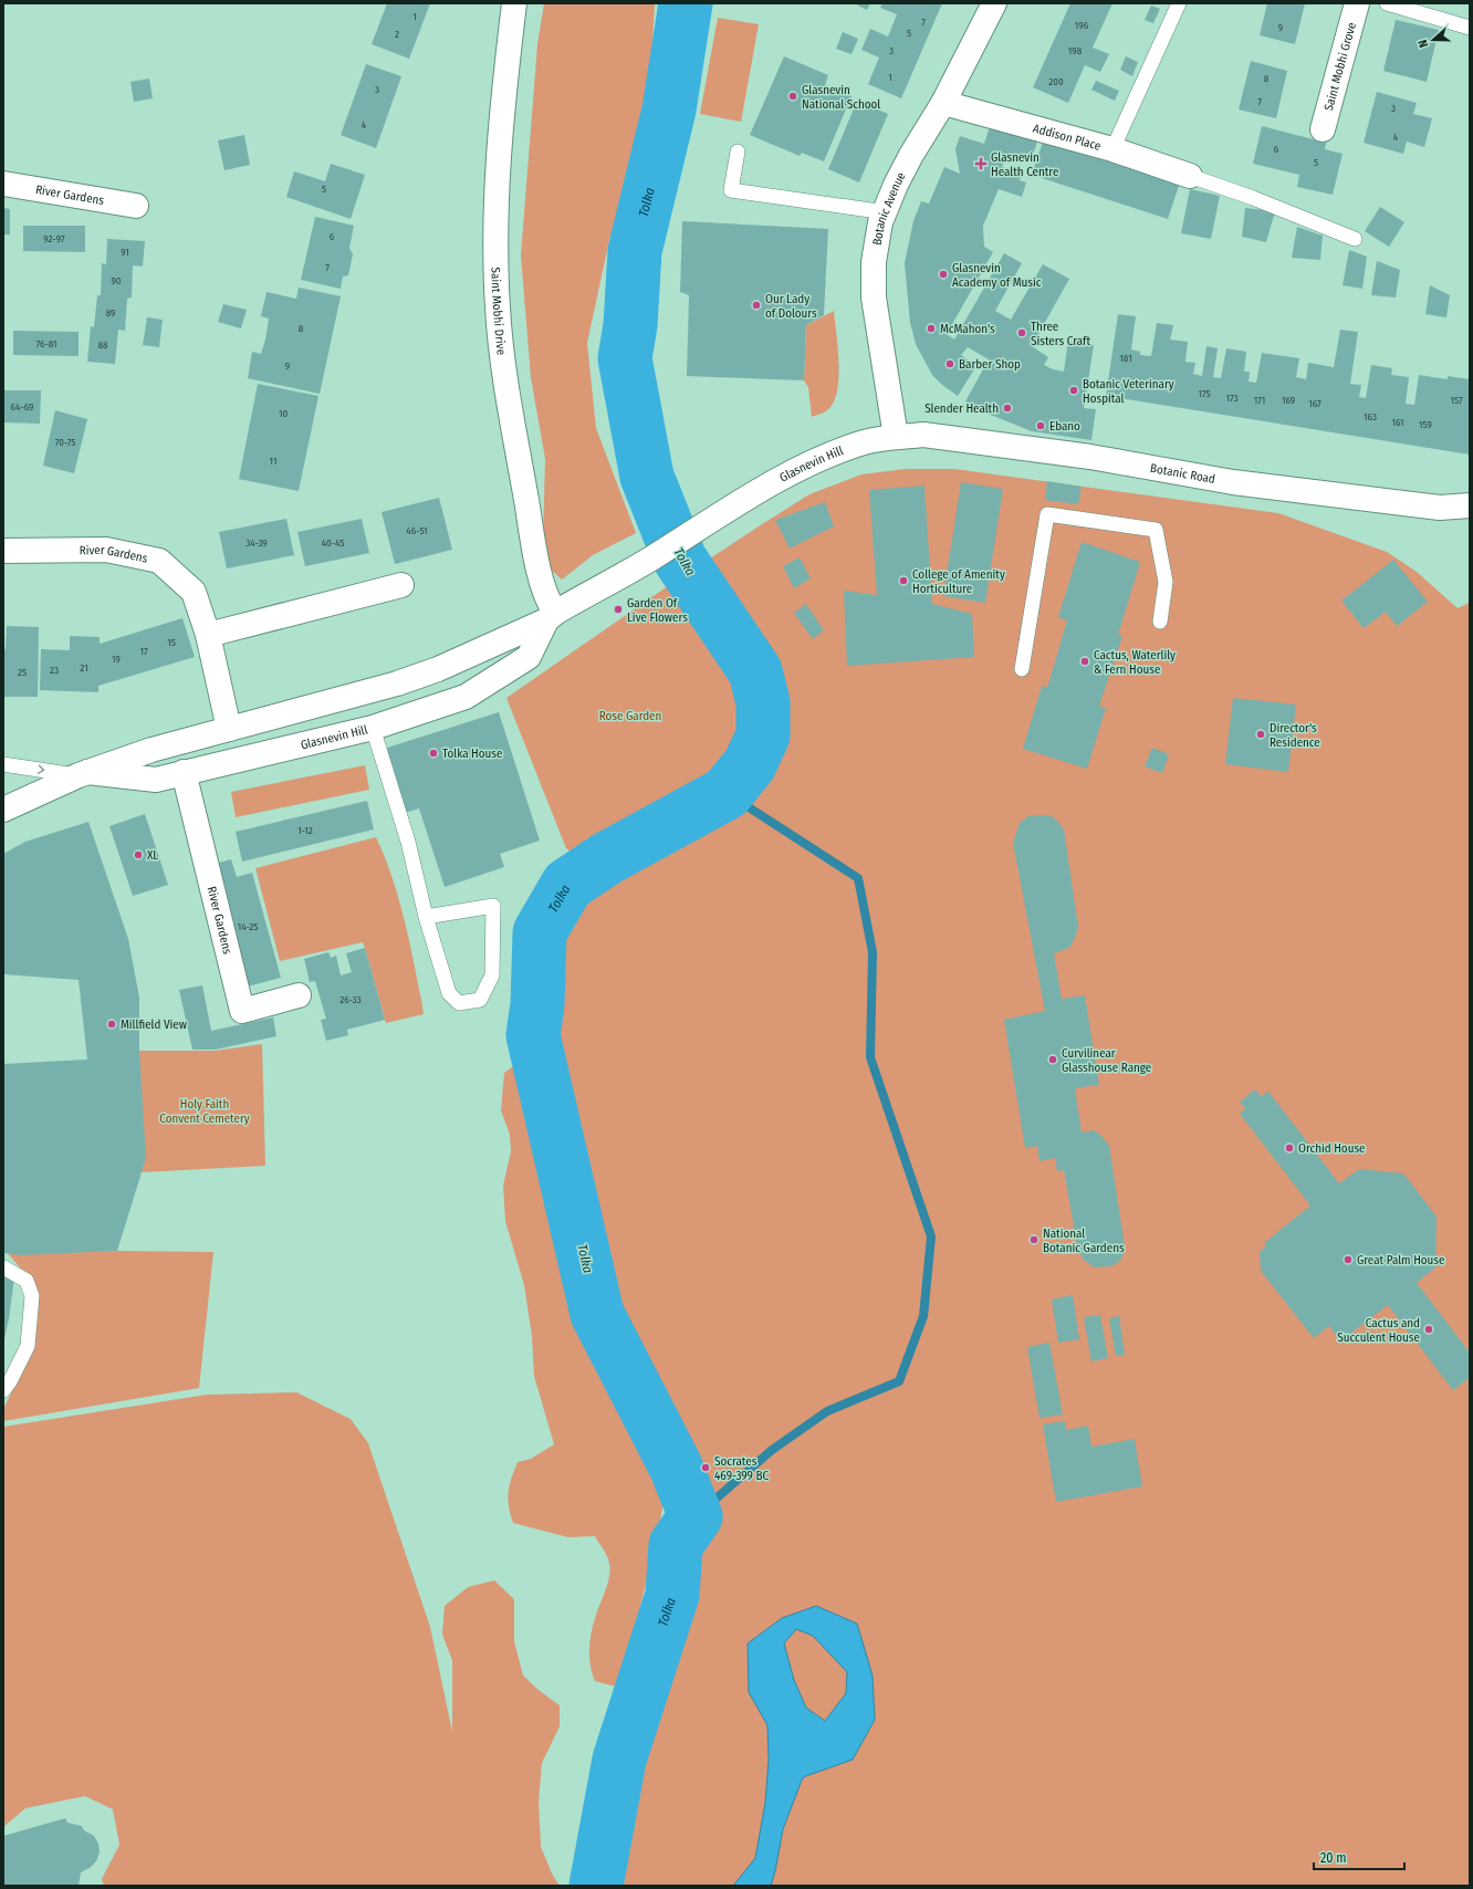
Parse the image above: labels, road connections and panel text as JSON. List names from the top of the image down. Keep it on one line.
{"streets":{"street":["Saint Mobhi Grove","Addison Place","River Gardens","Botanic Avenue","Saint Mobhi Drive","Glasnevin Hill","Botanic Road"]},"crossings":[["Addison Place","Botanic Avenue"],["River Gardens","Glasnevin Hill"],["Botanic Avenue","Glasnevin Hill"],["Botanic Avenue","Botanic Road"],["Saint Mobhi Drive","Glasnevin Hill"],["Glasnevin Hill","Botanic Road"]],"water":["Tolka"],"parks":["Rose Garden","Holy Faith Convent Cemetery"],"places":{"other":["Glasnevin National School","Glasnevin Academy of Music","Our Lady of Dolours","McMahon's","Three Sisters Craft","Barber Shop","Botanic Veterinary Hospital","Slender Health","Ebano","College of Amenity Horticulture","Garden Of Live Flowers","Cactus, Waterlily & Fern House","Director's Residence","Tolka House","XL","Millfield View","Curvilinear Glasshouse Range","Orchid House","National Botanic Gardens","Great Palm House","Cactus and Succulent House","Socrates 469-399 BC"],"health":["Glasnevin Health Centre"]},"house_numbers":["1","7","196","9","5","2","3","198","1","8","200","3","7","3","4","4","6","5","5","6","92-97","91","7","90","89","8","76-81","88","181","9","175","173","171","169","157","167","64-69","10","163","161","159","70-75","11","46-51","34-39","40-45","15","17","19","21","23","25","1-12","14-25","26-33"],"scale_bar":"20 m","north":"left"}
